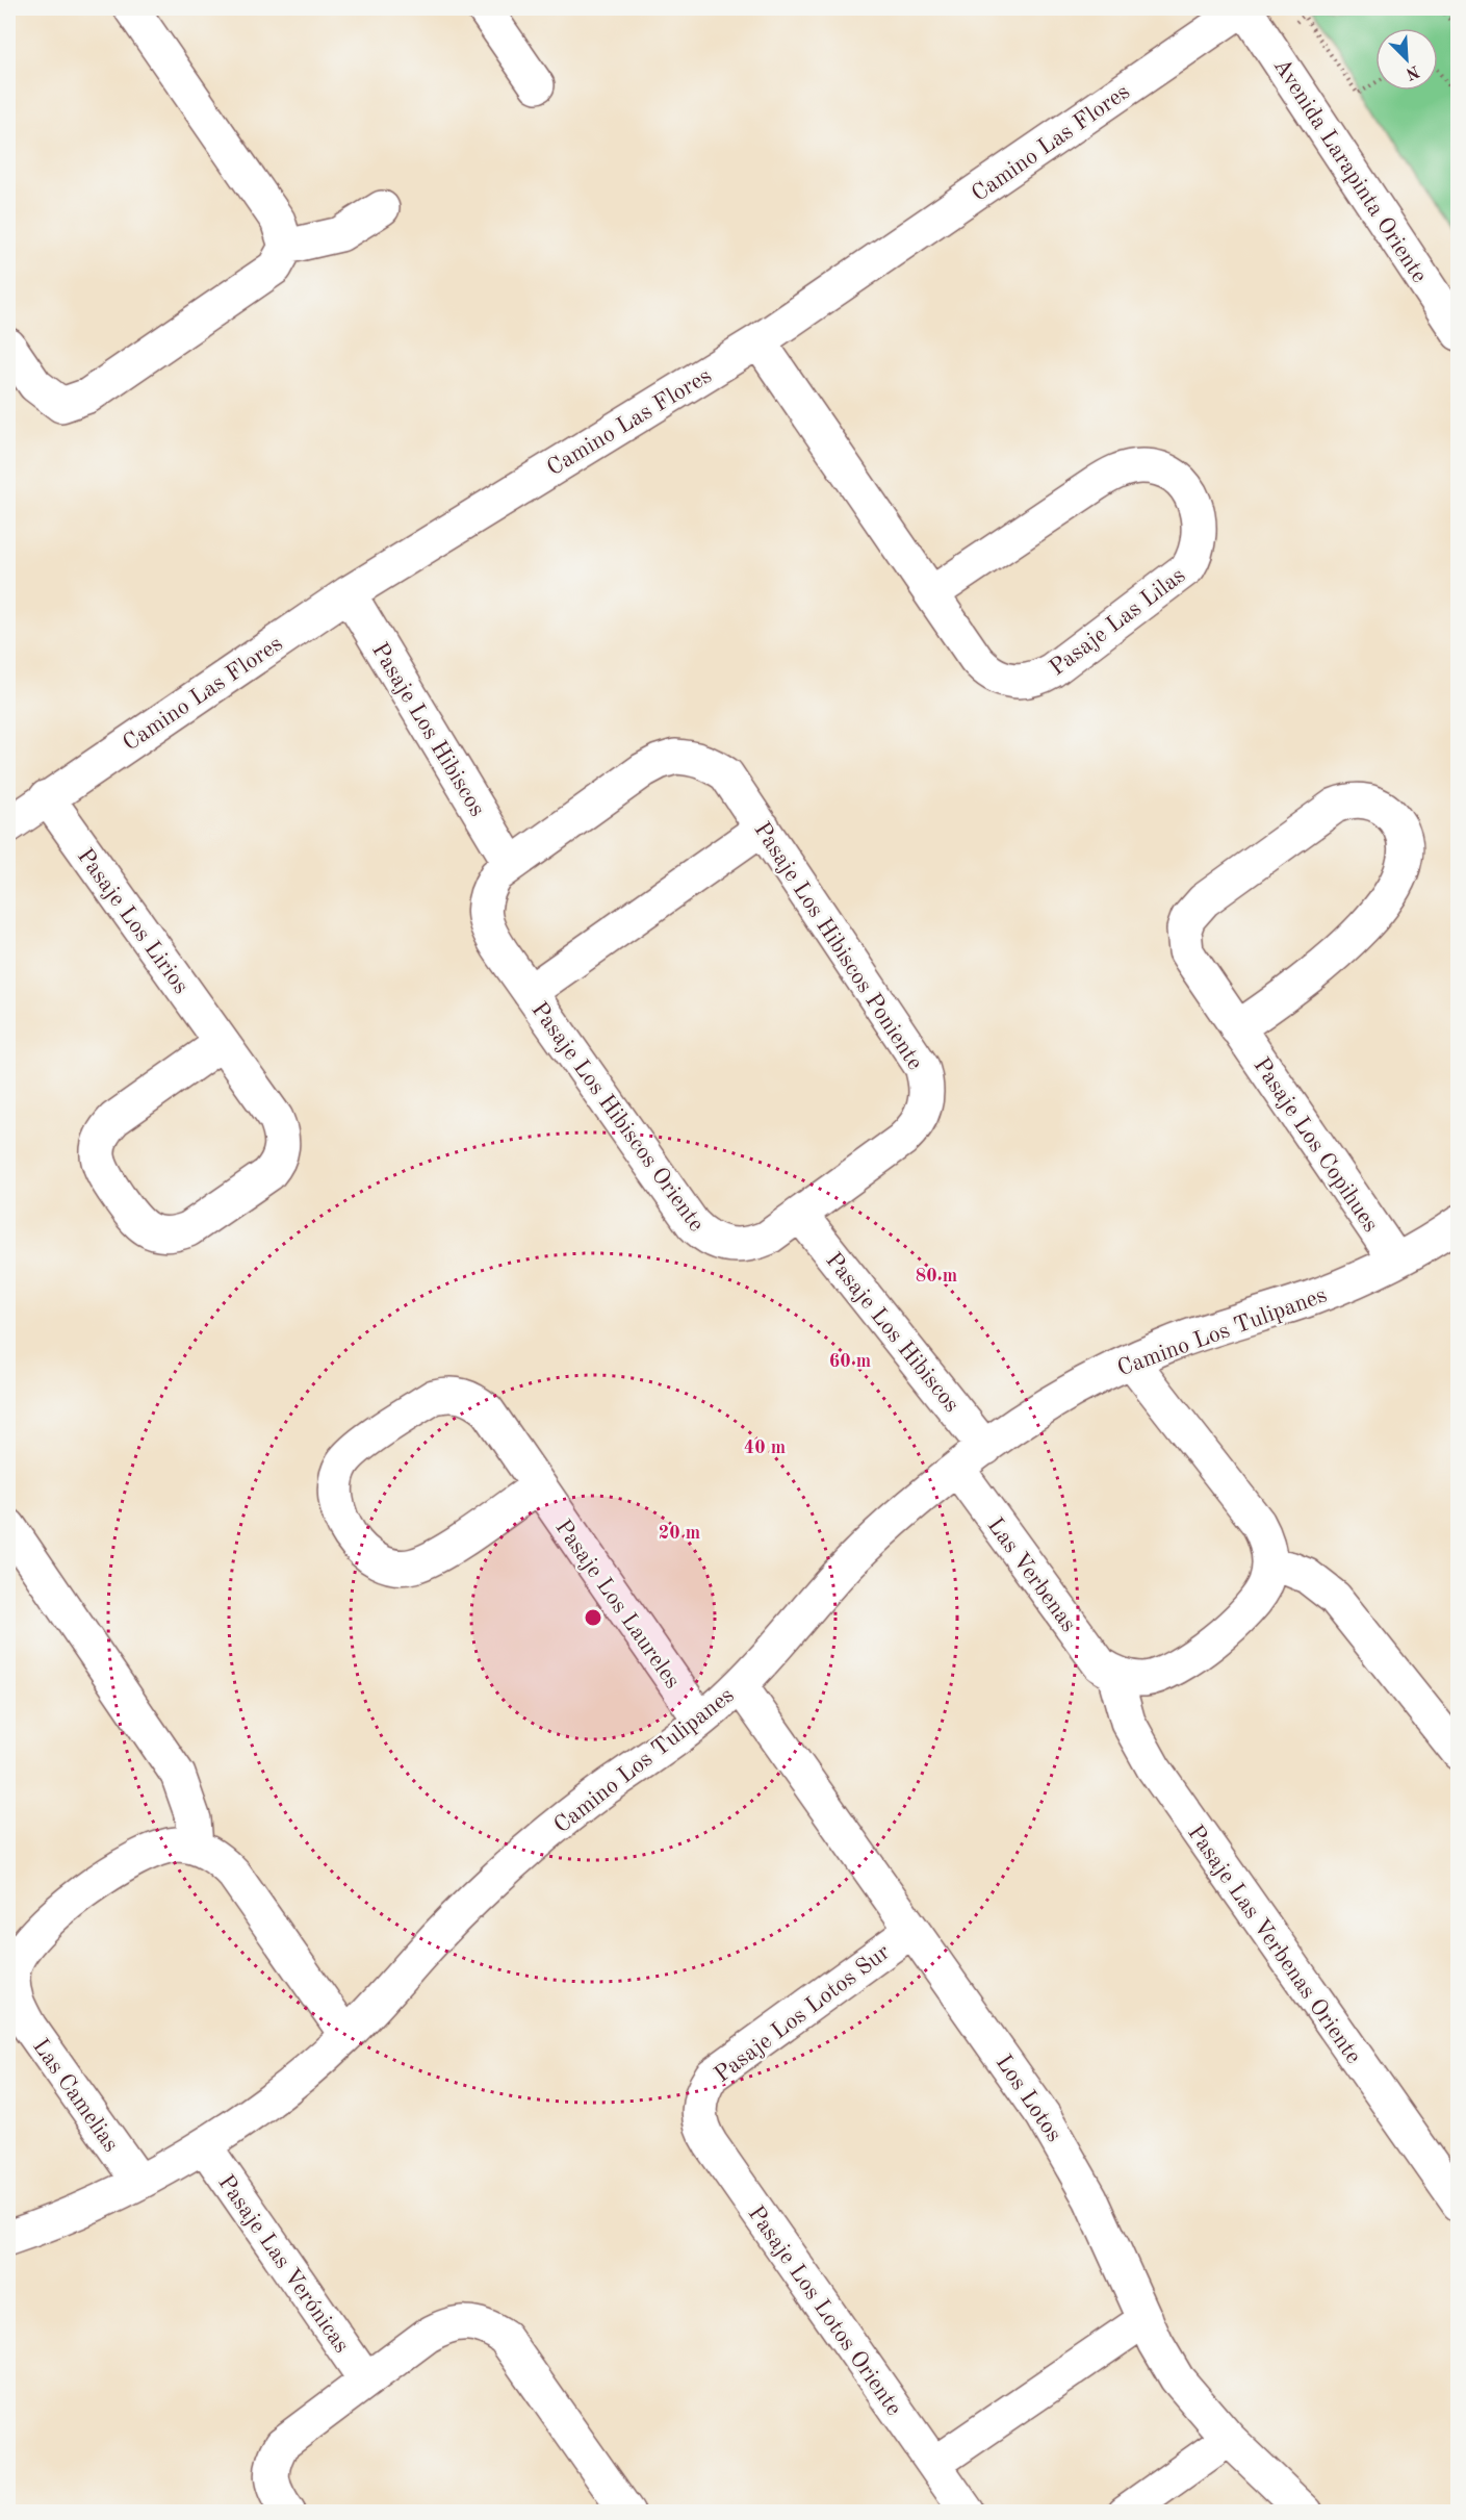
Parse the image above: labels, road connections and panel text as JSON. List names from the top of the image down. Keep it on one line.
{"streets":{"street":["Camino Las Flores","Avenida Larapinta Oriente","Pasaje Las Lilas","Pasaje Los Hibiscos","Pasaje Los Lirios","Pasaje Los Hibiscos Poniente","Pasaje Los Hibiscos Oriente","Pasaje Los Copihues","Camino Los Tulipanes","Las Verbenas","Pasaje Los Laureles","Pasaje Las Verbenas Oriente","Pasaje Los Lotos Sur","Las Camelias","Los Lotos","Pasaje Las Verónicas","Pasaje Los Lotos Oriente"]},"crossings":[["Camino Las Flores","Avenida Larapinta Oriente"],["Camino Las Flores","Pasaje Las Lilas"],["Camino Las Flores","Pasaje Los Hibiscos"],["Camino Las Flores","Pasaje Los Lirios"],["Pasaje Los Hibiscos","Pasaje Los Hibiscos Poniente"],["Pasaje Los Hibiscos","Pasaje Los Hibiscos Oriente"],["Pasaje Los Hibiscos","Camino Los Tulipanes"],["Pasaje Los Hibiscos Poniente","Pasaje Los Hibiscos Oriente"],["Pasaje Los Copihues","Camino Los Tulipanes"],["Camino Los Tulipanes","Las Verbenas"],["Camino Los Tulipanes","Pasaje Los Laureles"],["Camino Los Tulipanes","Las Camelias"],["Camino Los Tulipanes","Los Lotos"],["Camino Los Tulipanes","Pasaje Las Verónicas"],["Las Verbenas","Pasaje Las Verbenas Oriente"],["Pasaje Los Lotos Sur","Los Lotos"],["Pasaje Los Lotos Sur","Pasaje Los Lotos Oriente"]],"north":"bottom right","rings":["80 m","60 m","40 m","20 m"]}
